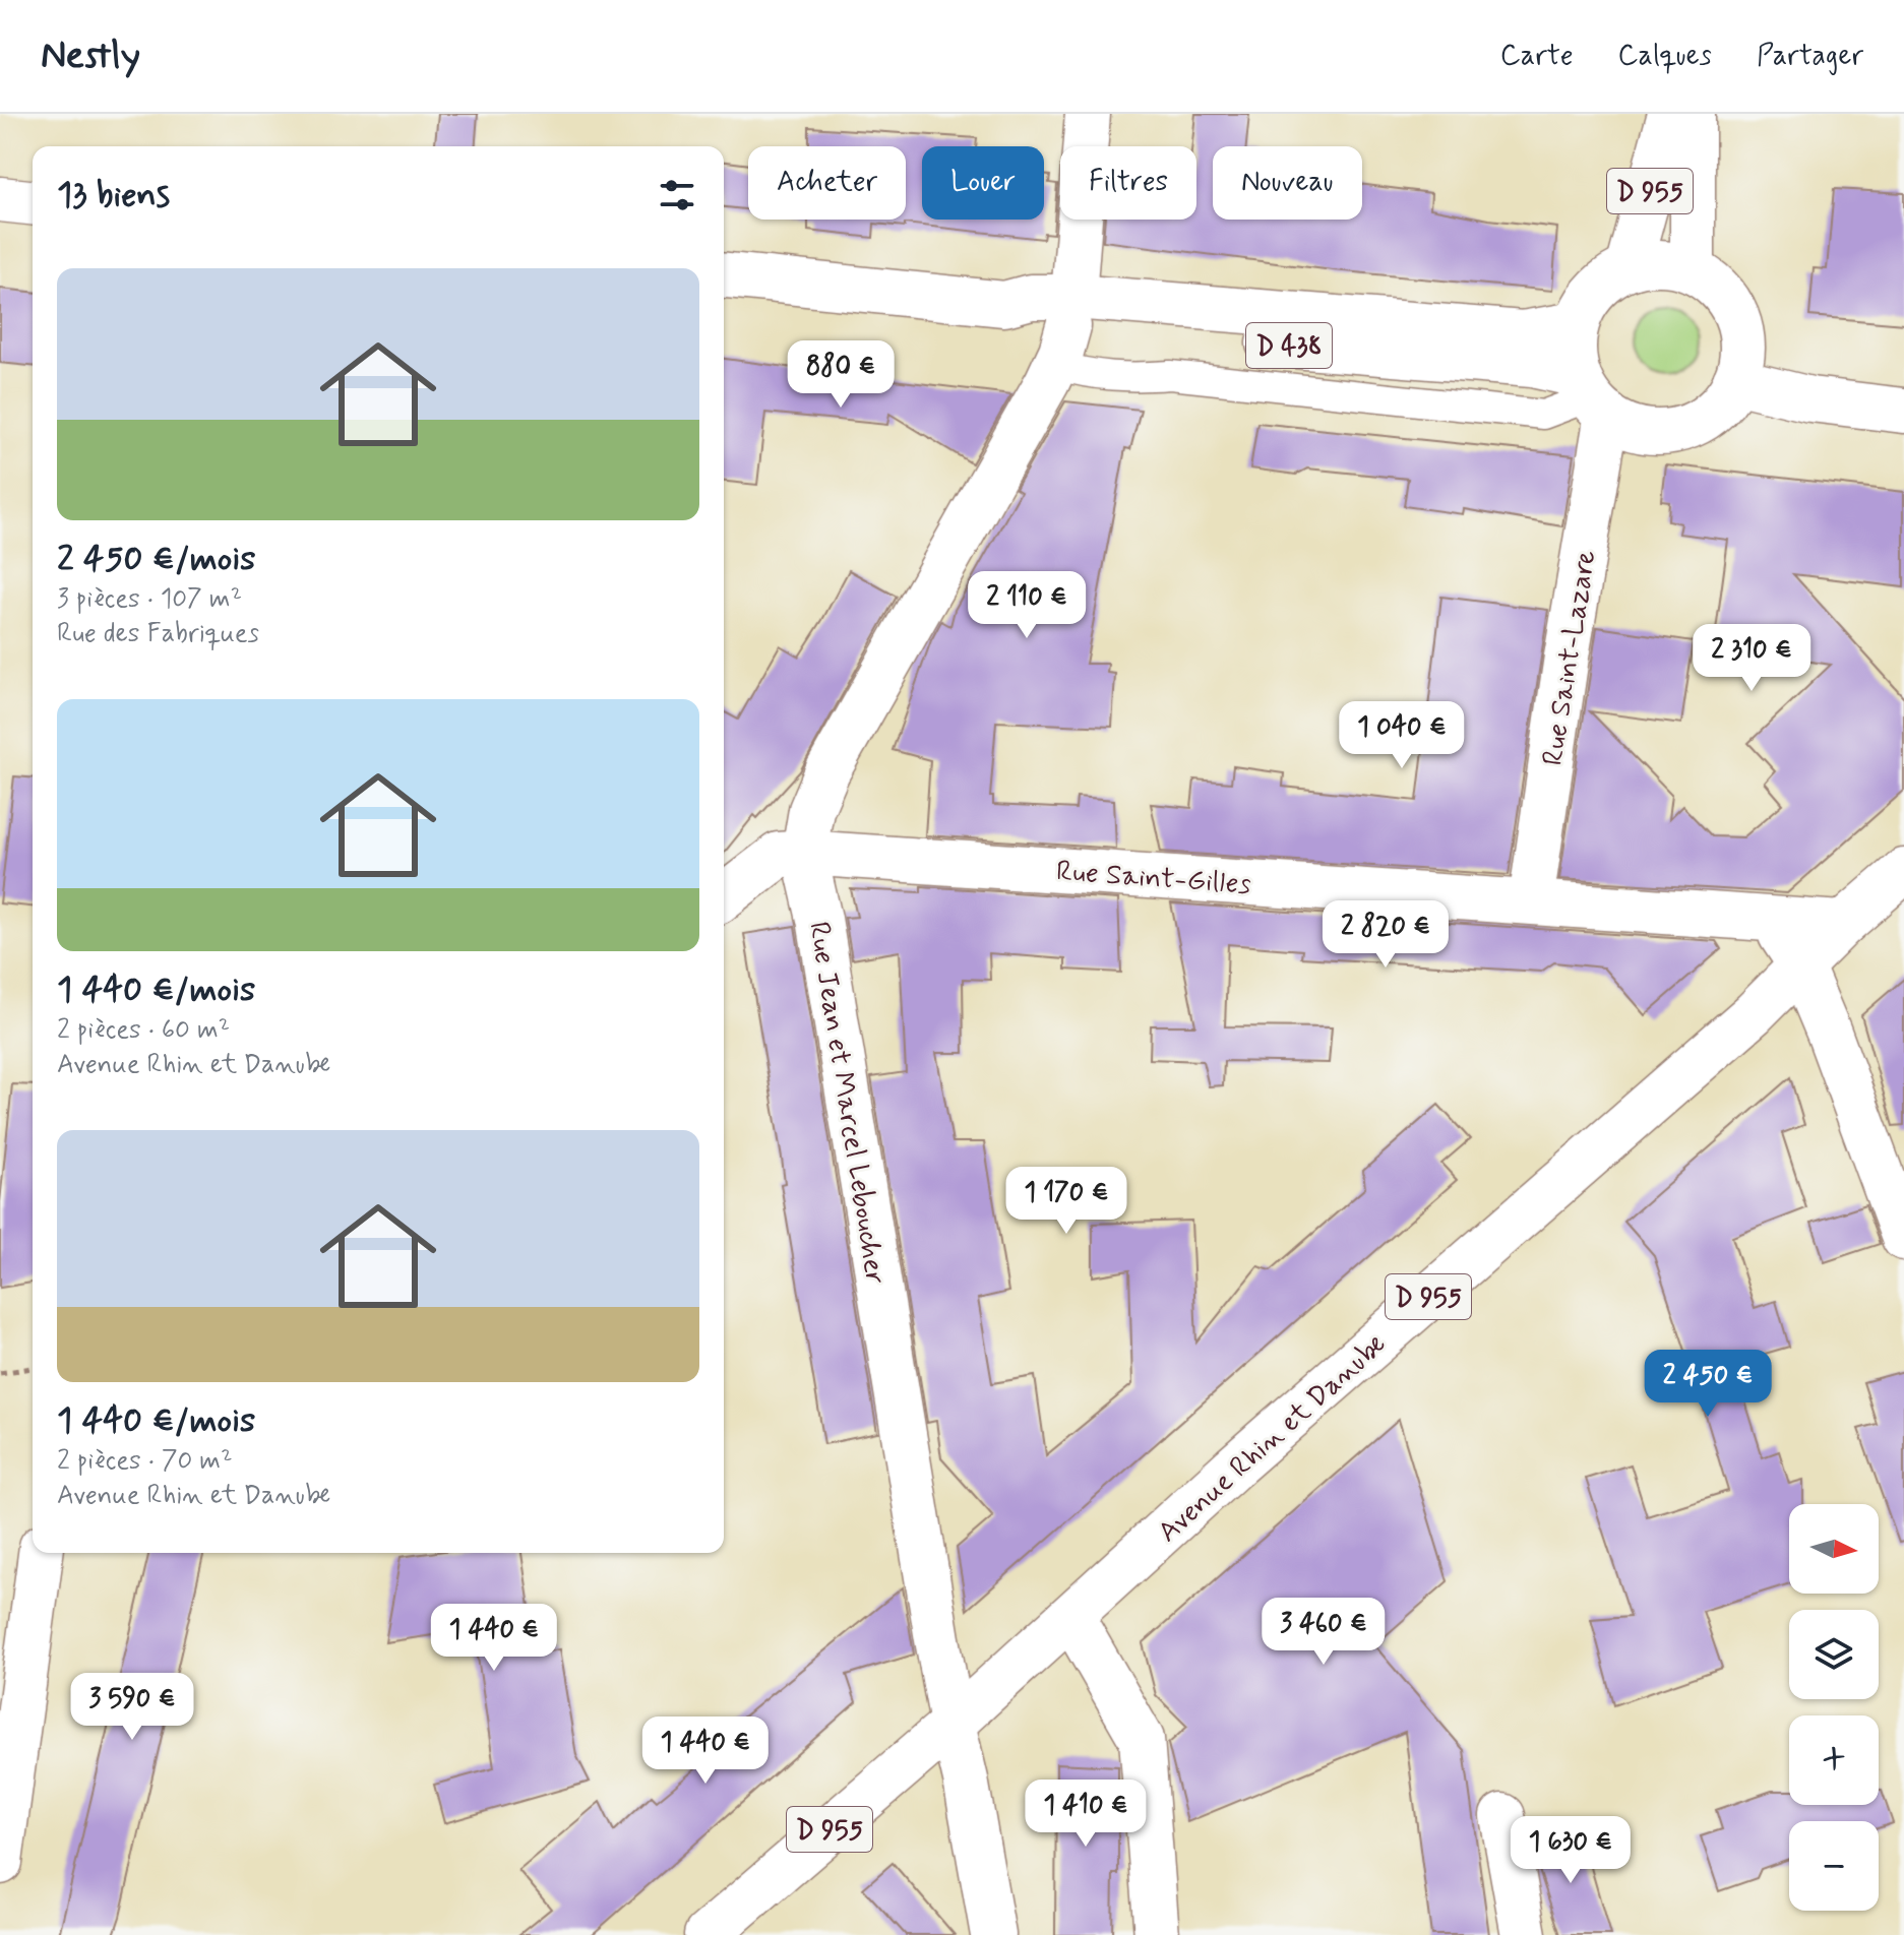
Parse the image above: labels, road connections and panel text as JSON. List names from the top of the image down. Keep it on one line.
{"streets":{"street":["D 955","D 438","Rue Saint-Lazare","Rue Saint-Gilles","Rue Jean et Marcel Leboucher","Avenue Rhin et Danube"]},"crossings":[["D 955","D 438"],["D 955","Rue Saint-Lazare"],["D 438","Rue Saint-Lazare"],["D 438","Rue Jean et Marcel Leboucher"],["Rue Saint-Lazare","Rue Saint-Gilles"],["Rue Saint-Gilles","Rue Jean et Marcel Leboucher"],["Rue Saint-Gilles","Avenue Rhin et Danube"],["Rue Jean et Marcel Leboucher","Avenue Rhin et Danube"]],"north":"right","page":{"header":"Nestly","nav":["Carte","Calques","Partager"],"chip":["Acheter","Louer","Filtres","Nouveau"],"heading":"13 biens","list":[{"name":"2 450 €/mois","note":"3 pièces · 107 m² · Rue des Fabriques"},{"name":"1 440 €/mois","note":"2 pièces · 60 m² · Avenue Rhin et Danube"},{"name":"1 440 €/mois","note":"2 pièces · 70 m² · Avenue Rhin et Danube"}],"price":["880 €","2 110 €","2 310 €","1 040 €","2 820 €","1 170 €","2 450 €","3 460 €","1 440 €","3 590 €","1 440 €","1 410 €","1 630 €"],"map_buttons":["+","−"]}}
